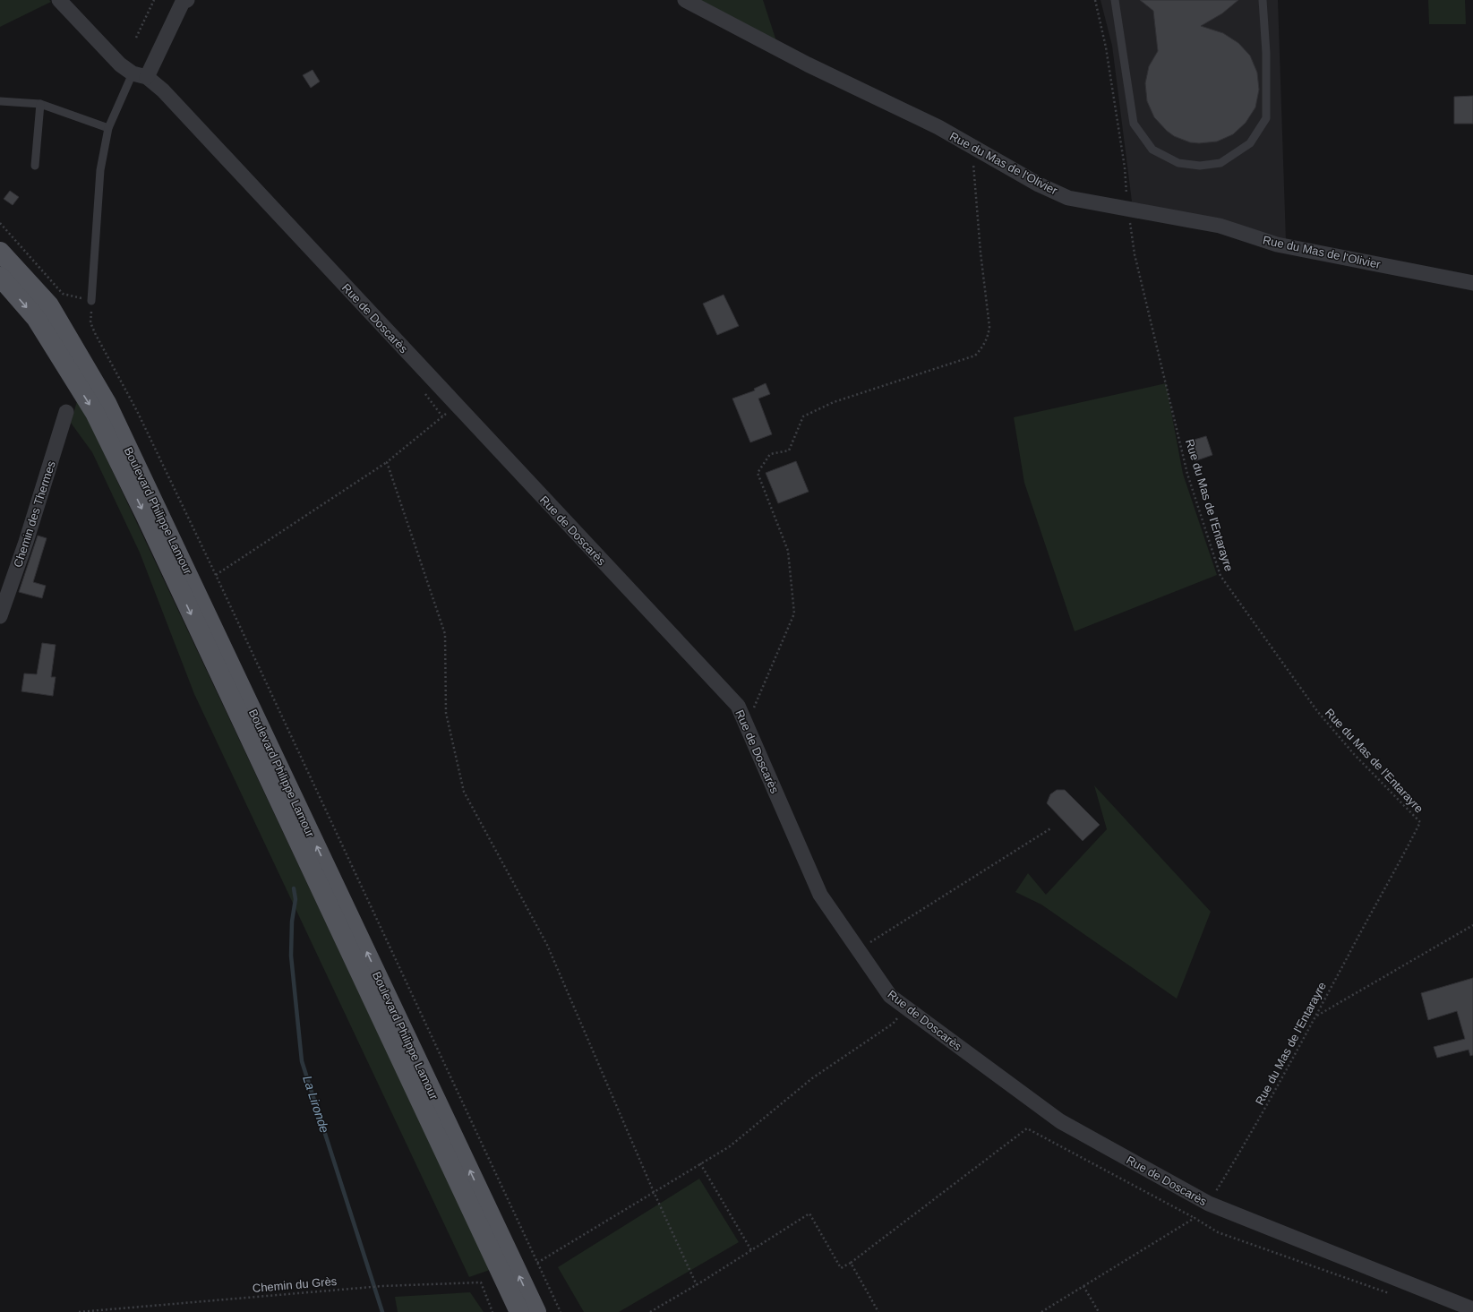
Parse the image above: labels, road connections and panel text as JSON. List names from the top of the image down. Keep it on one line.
{"streets":{"main road":["Boulevard Philippe Lamour"],"street":["Rue du Mas de l'Olivier","Rue de Doscarès","Chemin des Thermes"],"path":["Rue du Mas de l'Entarayre","Chemin du Grès"]},"crossings":[["Rue du Mas de l'Olivier","Rue du Mas de l'Entarayre"],["Rue de Doscarès","Rue du Mas de l'Entarayre"]],"water":["La Lironde"]}
